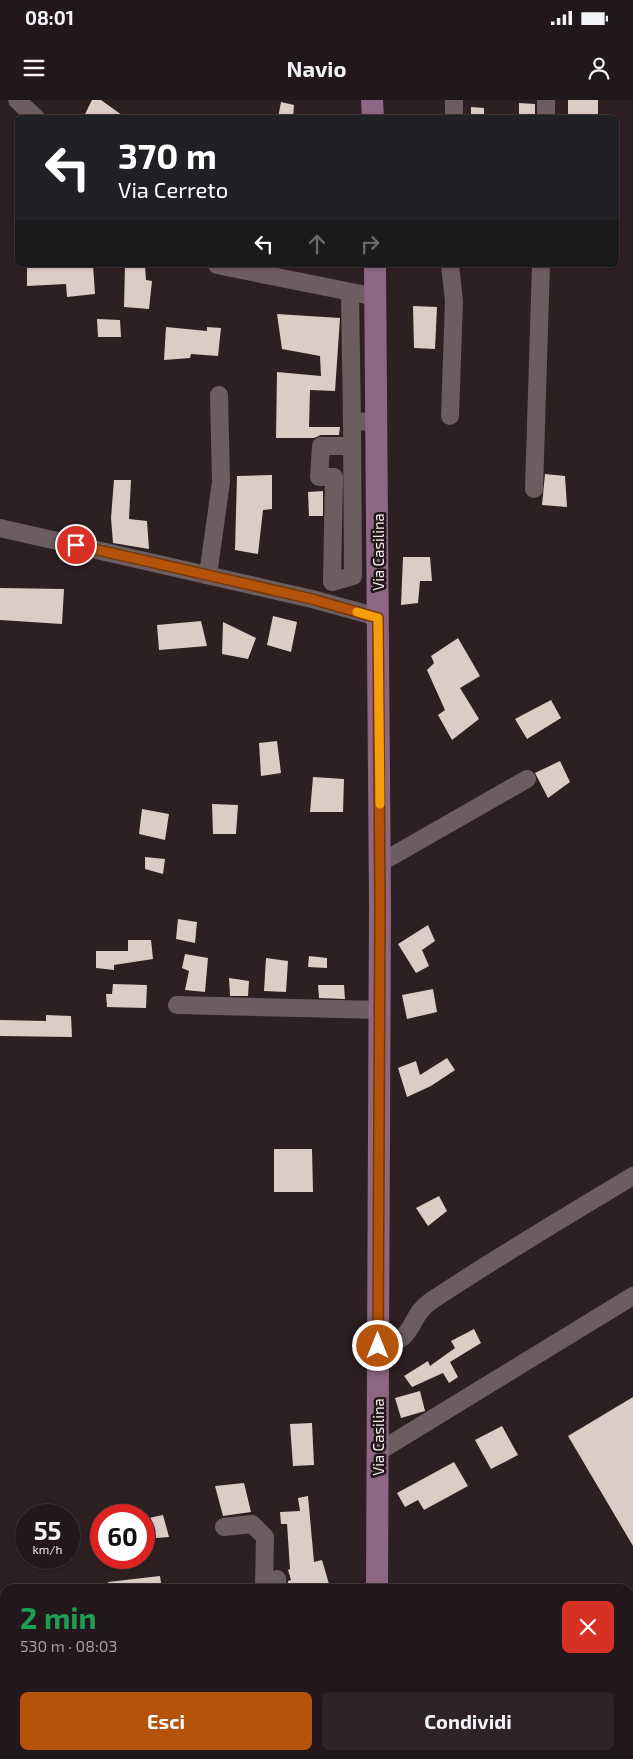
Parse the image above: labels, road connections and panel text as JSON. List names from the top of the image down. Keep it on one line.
{"streets":{"main road":["Via Casilina"]},"page":{"status":"08:01","header":"Navio","turn":["370 m","Via Cerreto"],"speed":"55 km/h","limit":"60","heading":["2 min","530 m · 08:03"],"buttons":["Esci","Condividi"]}}
